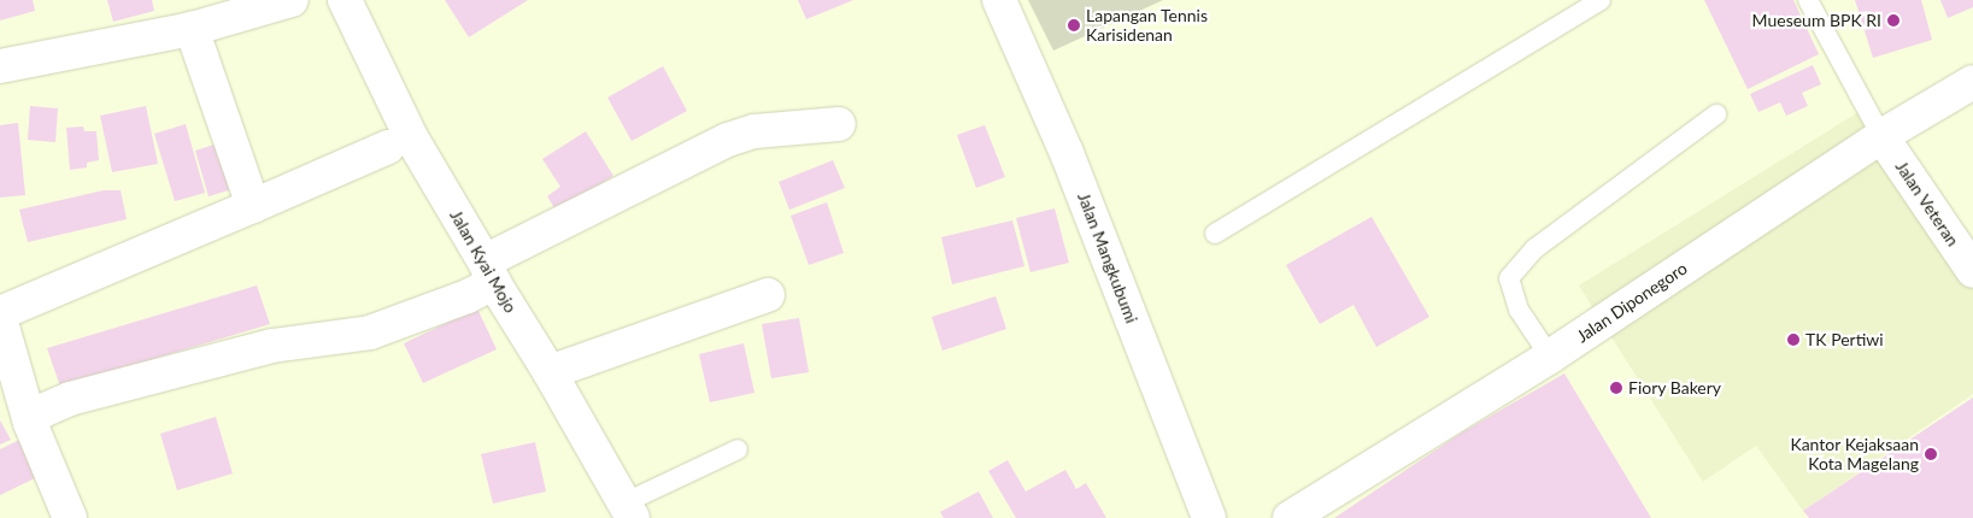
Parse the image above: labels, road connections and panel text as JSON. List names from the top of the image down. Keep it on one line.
{"streets":{"street":["Jalan Veteran","Jalan Mangkubumi","Jalan Kyai Mojo","Jalan Diponegoro"]},"crossings":[["Jalan Veteran","Jalan Diponegoro"]],"places":["Mueseum BPK RI","Lapangan Tennis Karisidenan","TK Pertiwi","Fiory Bakery","Kantor Kejaksaan Kota Magelang"]}
